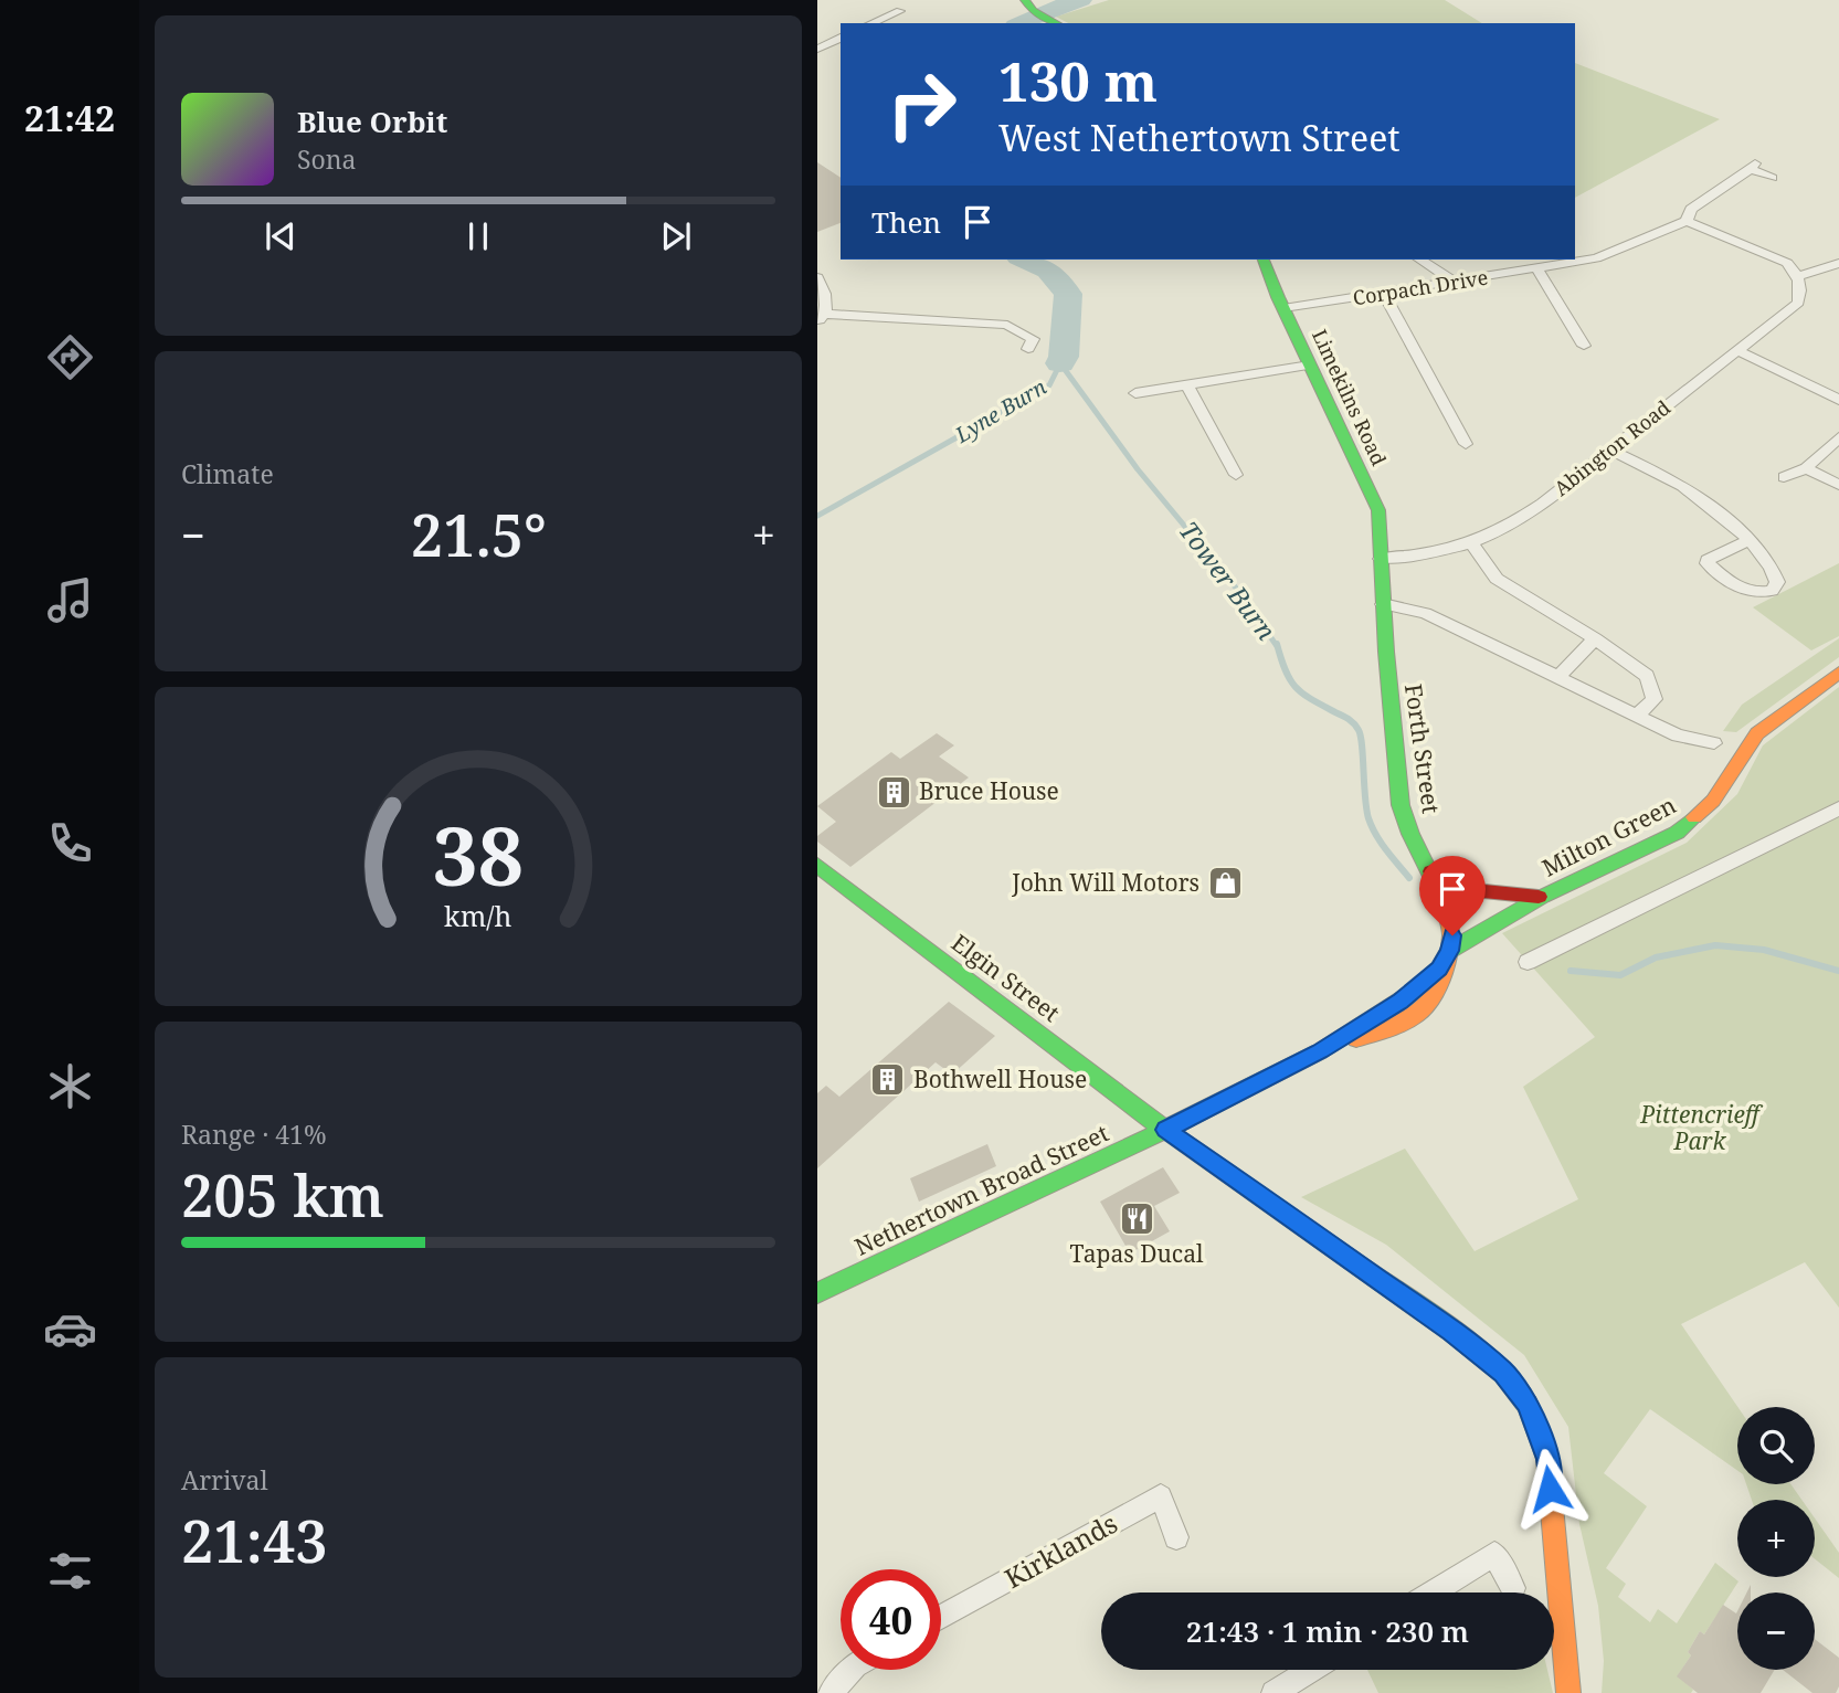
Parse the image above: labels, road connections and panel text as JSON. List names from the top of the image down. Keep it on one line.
{"streets":{"main road":["Limekilns Road","Forth Street","Milton Green","Elgin Street","Nethertown Broad Street"],"street":["Corpach Drive","Abington Road","Kirklands"]},"crossings":[["Corpach Drive","Limekilns Road"],["Limekilns Road","Abington Road"],["Limekilns Road","Forth Street"],["Abington Road","Forth Street"],["Forth Street","Milton Green"],["Forth Street","Nethertown Broad Street"],["Milton Green","Nethertown Broad Street"],["Elgin Street","Nethertown Broad Street"]],"water":["Lyne Burn","Tower Burn"],"parks":["Pittencrieff Park"],"places":{"building":["Bruce House","Bothwell House"],"shop":["John Will Motors"],"restaurant":["Tapas Ducal"]},"page":{"tabs":"21:42","turn":["130 m","West Nethertown Street"],"song":["Blue Orbit","Sona"],"then":"Then","tile":["Climate",["Range · 41%","205 km"],["Arrival","21:43"]],"heat":["−","21.5°","+"],"map_buttons":["+","−"],"limit":"40","trip":"21:43 · 1 min · 230 m","gauge":["38","km/h"]}}
